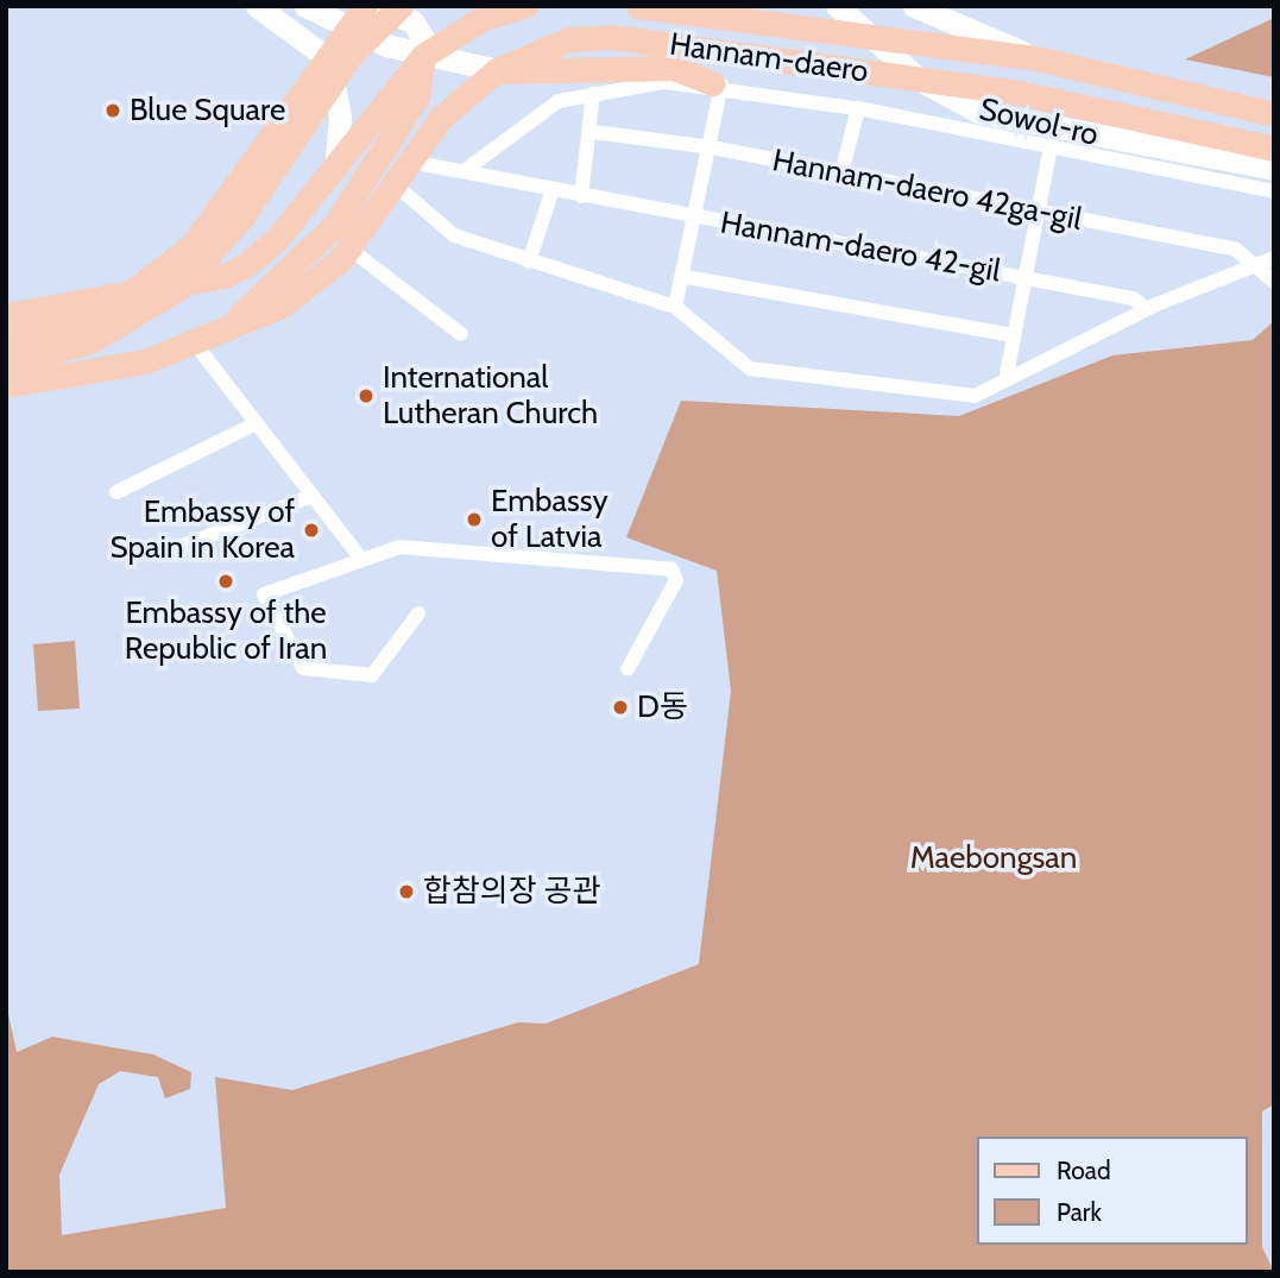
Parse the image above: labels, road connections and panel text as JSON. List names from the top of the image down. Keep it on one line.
{"streets":{"main road":["Hannam-daero","Sowol-ro"],"street":["Hannam-daero 42ga-gil","Hannam-daero 42-gil"]},"crossings":[["Hannam-daero","Sowol-ro"],["Hannam-daero","Hannam-daero 42-gil"],["Hannam-daero 42ga-gil","Hannam-daero 42-gil"]],"parks":["Maebongsan"],"places":["Blue Square","International Lutheran Church","Embassy of Latvia","Embassy of Spain in Korea","Embassy of the Republic of Iran","D동","합참의장 공관"],"legend":["Road","Park"]}
